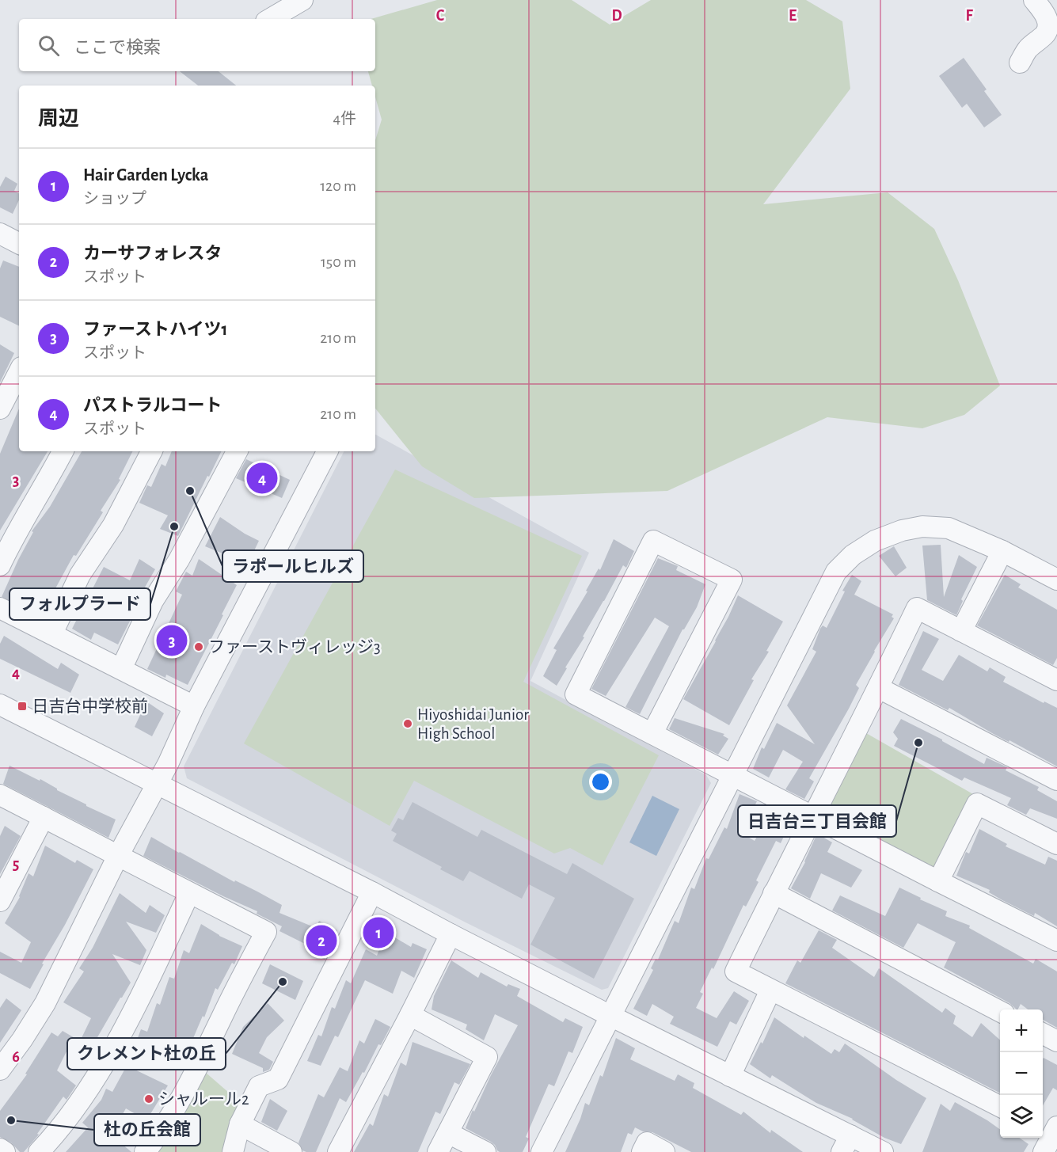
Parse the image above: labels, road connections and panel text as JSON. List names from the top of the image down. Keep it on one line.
{"places":{"other":["ラポールヒルズ","フォルプラード","ファーストヴィレッジ3","Hiyoshidai Junior High School","日吉台三丁目会館","クレメント杜の丘","シャルール2","杜の丘会館"],"transit":["日吉台中学校前"]},"page":{"search":"ここで検索","heading":["周辺","4件"],"list":[{"mark":"1","name":"Hair Garden Lycka","note":"ショップ","value":"120 m"},{"mark":"2","name":"カーサフォレスタ","note":"スポット","value":"150 m"},{"mark":"3","name":"ファーストハイツ1","note":"スポット","value":"210 m"},{"mark":"4","name":"パストラルコート","note":"スポット","value":"210 m"}],"pins":["4","3","1","2"],"map_buttons":["+","−"]},"grid":{"columns":["C","D","E","F"],"rows":["3","4","5","6"]}}
